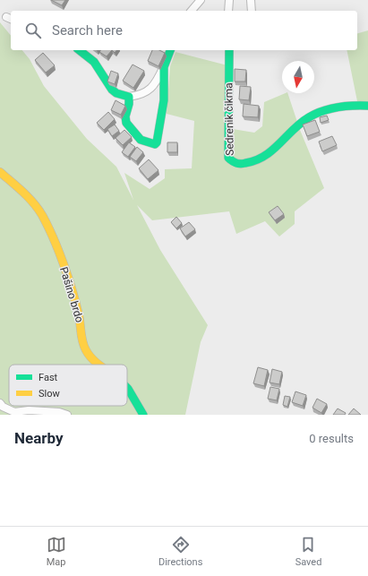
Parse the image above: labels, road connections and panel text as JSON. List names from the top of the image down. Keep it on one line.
{"streets":{"street":["Sedrenik čikma","Pašino brdo"]},"legend":["Fast","Slow"],"north":"bottom","page":{"search":"Search here","heading":["Nearby","0 results"],"nav":["Map","Directions","Saved"]}}
